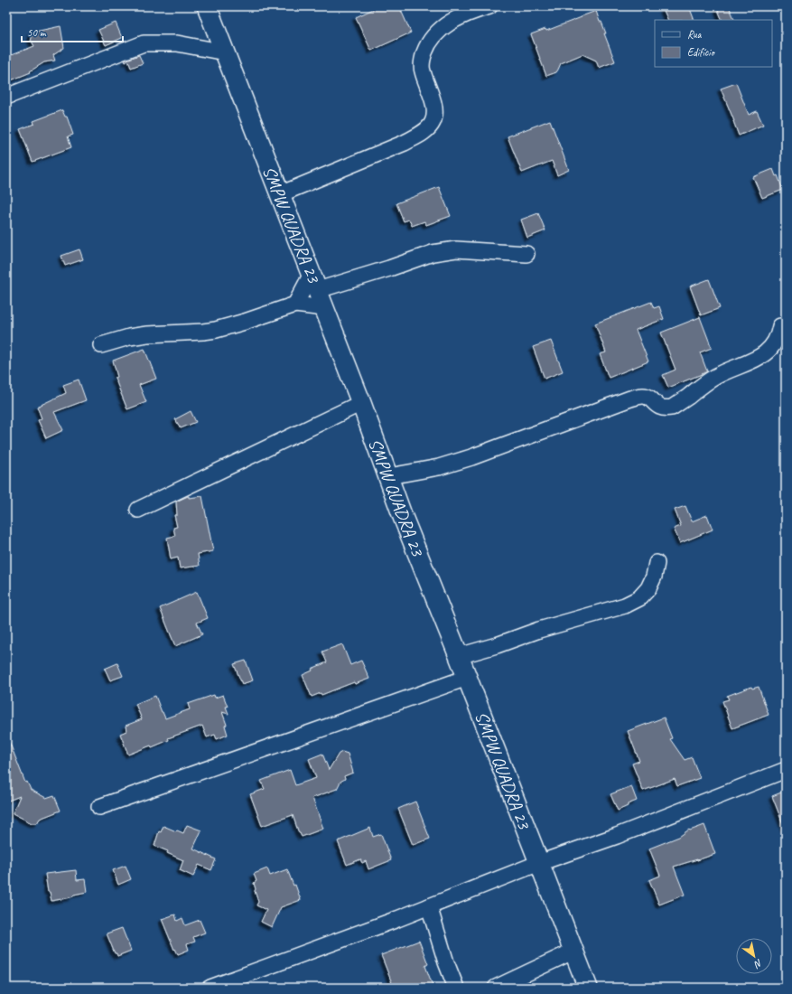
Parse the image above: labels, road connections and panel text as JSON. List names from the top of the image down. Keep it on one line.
{"streets":{"street":["SMPW QUADRA 23"]},"legend":["Rua","Edifício"],"scale_bar":"50 m","north":"bottom right"}
